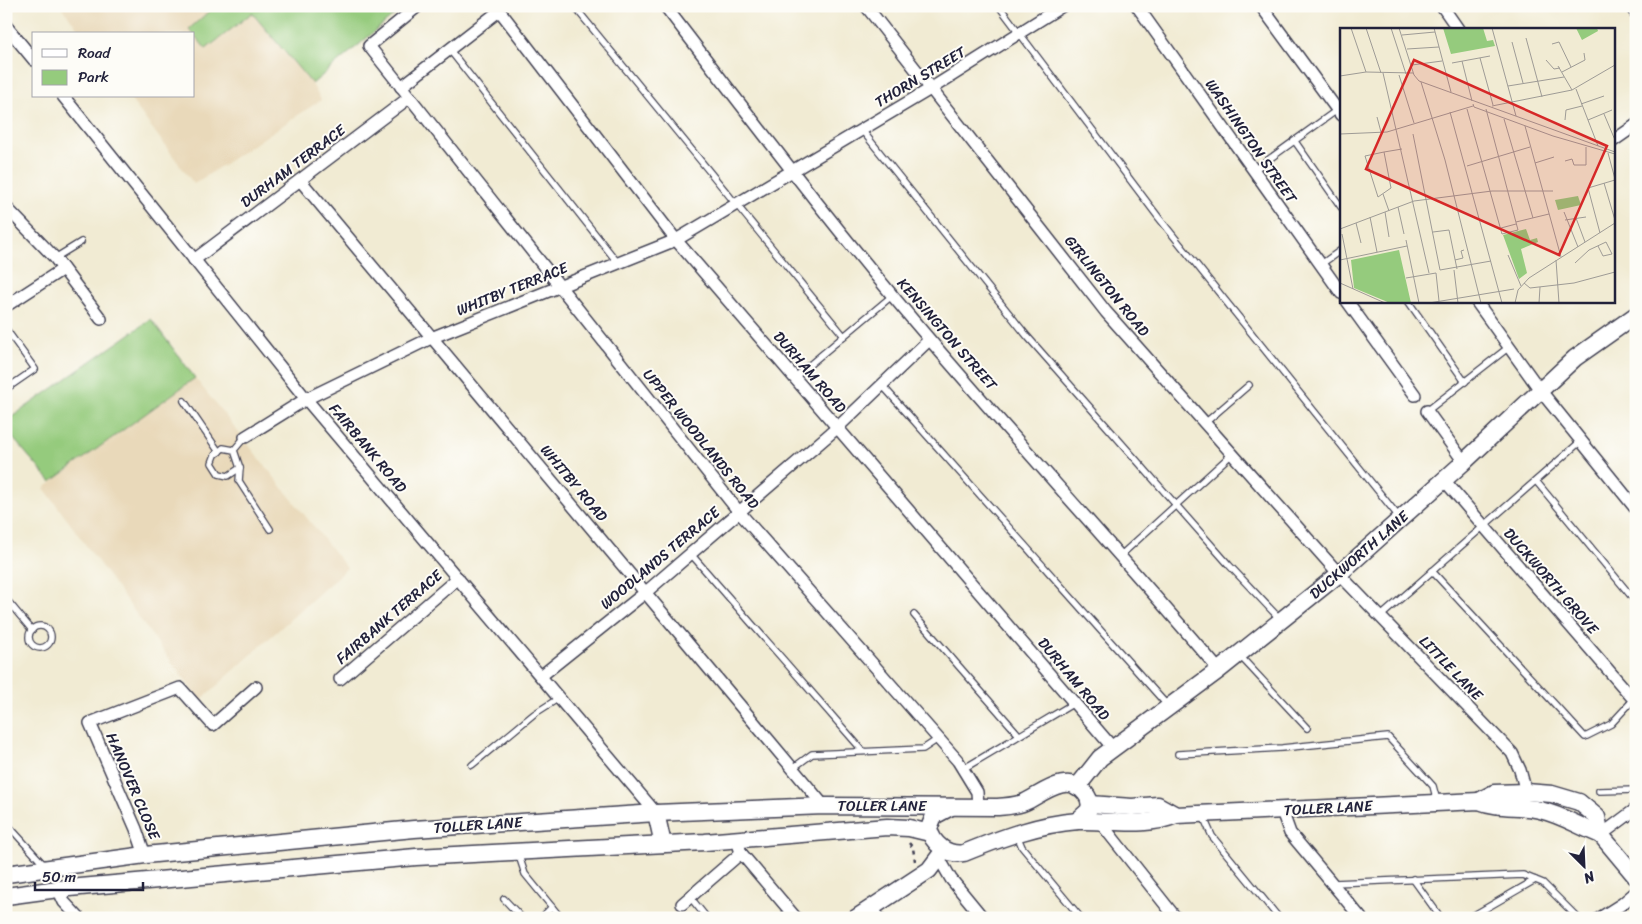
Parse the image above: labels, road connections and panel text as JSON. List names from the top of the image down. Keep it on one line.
{"streets":{"main road":["DUCKWORTH LANE","TOLLER LANE"],"street":["THORN STREET","WASHINGTON STREET","DURHAM TERRACE","GIRLINGTON ROAD","WHITBY TERRACE","KENSINGTON STREET","DURHAM ROAD","UPPER WOODLANDS ROAD","FAIRBANK ROAD","WHITBY ROAD","WOODLANDS TERRACE","DUCKWORTH GROVE","FAIRBANK TERRACE","LITTLE LANE","HANOVER CLOSE"]},"crossings":[["THORN STREET","GIRLINGTON ROAD"],["THORN STREET","WHITBY TERRACE"],["THORN STREET","KENSINGTON STREET"],["DURHAM TERRACE","UPPER WOODLANDS ROAD"],["DURHAM TERRACE","FAIRBANK ROAD"],["DURHAM TERRACE","WHITBY ROAD"],["GIRLINGTON ROAD","DUCKWORTH LANE"],["GIRLINGTON ROAD","LITTLE LANE"],["WHITBY TERRACE","KENSINGTON STREET"],["WHITBY TERRACE","DURHAM ROAD"],["WHITBY TERRACE","UPPER WOODLANDS ROAD"],["WHITBY TERRACE","FAIRBANK ROAD"],["WHITBY TERRACE","WHITBY ROAD"],["KENSINGTON STREET","DUCKWORTH LANE"],["KENSINGTON STREET","WOODLANDS TERRACE"],["DURHAM ROAD","DUCKWORTH LANE"],["DURHAM ROAD","WOODLANDS TERRACE"],["UPPER WOODLANDS ROAD","WOODLANDS TERRACE"],["UPPER WOODLANDS ROAD","TOLLER LANE"],["FAIRBANK ROAD","WOODLANDS TERRACE"],["FAIRBANK ROAD","FAIRBANK TERRACE"],["FAIRBANK ROAD","TOLLER LANE"],["WHITBY ROAD","WOODLANDS TERRACE"],["WHITBY ROAD","TOLLER LANE"],["DUCKWORTH LANE","DUCKWORTH GROVE"],["DUCKWORTH LANE","LITTLE LANE"],["DUCKWORTH LANE","TOLLER LANE"],["LITTLE LANE","TOLLER LANE"],["HANOVER CLOSE","TOLLER LANE"]],"legend":["Road","Park"],"scale_bar":"50 m","north":"bottom right"}
